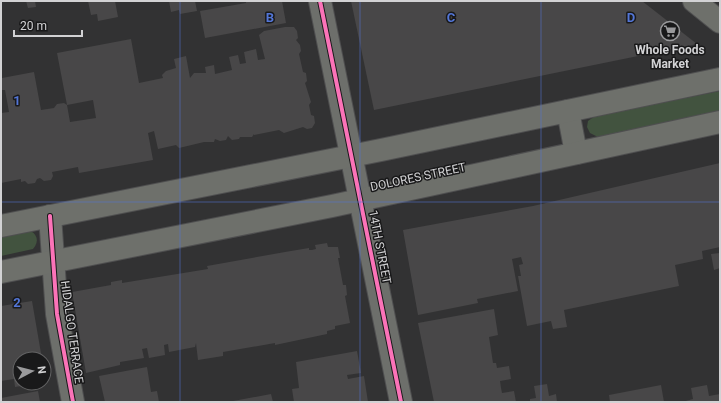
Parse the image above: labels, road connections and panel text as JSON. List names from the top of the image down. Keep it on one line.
{"streets":{"main road":["DOLORES STREET"],"street":["14TH STREET","HIDALGO TERRACE"]},"crossings":[["DOLORES STREET","14TH STREET"],["DOLORES STREET","HIDALGO TERRACE"]],"places":{"supermarket":["Whole Foods Market"]},"scale_bar":"20 m","north":"right","grid":{"columns":["B","C","D"],"rows":["1","2"]}}
